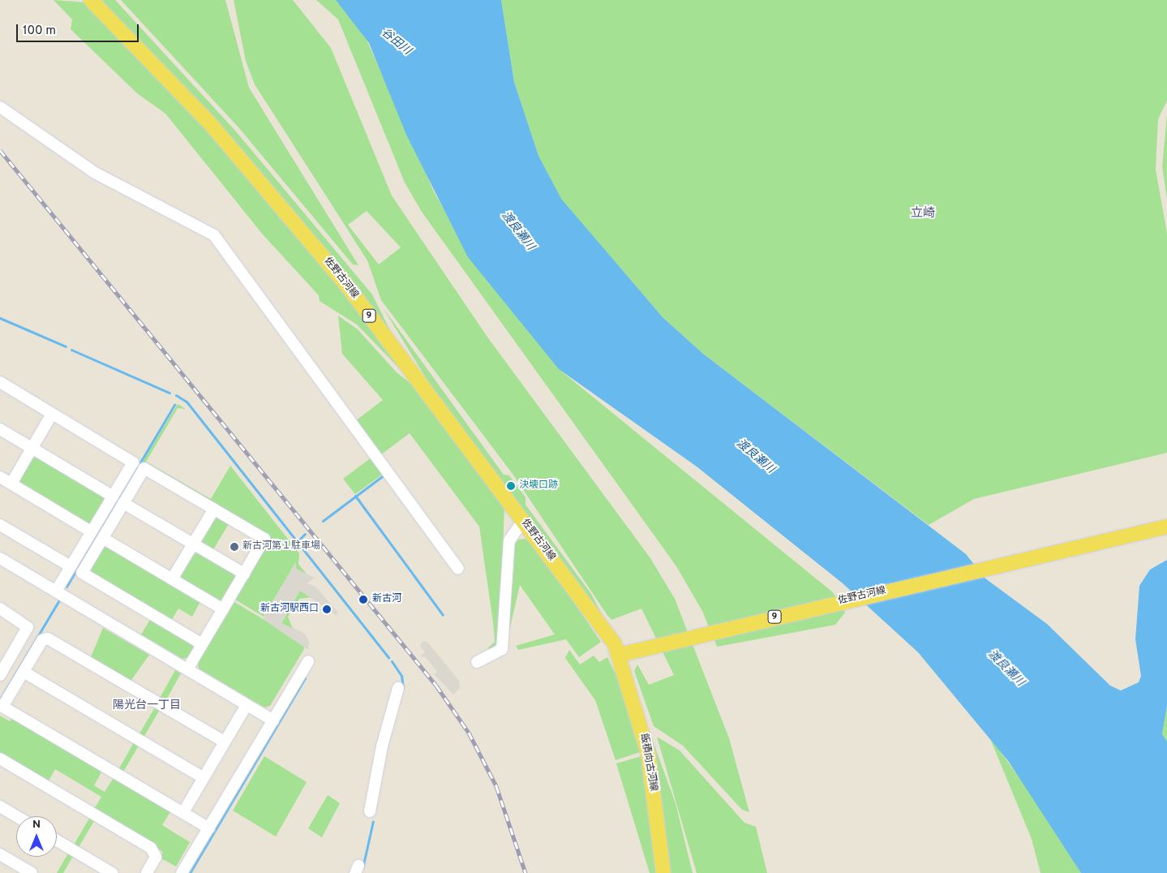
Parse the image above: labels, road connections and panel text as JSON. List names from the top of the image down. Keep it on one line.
{"streets":{"main road":["佐野古河線","9","飯積向古河線"]},"crossings":[["佐野古河線","飯積向古河線"]],"districts":["立崎","陽光台一丁目"],"water":["谷田川","渡良瀬川"],"places":["決壊口跡","新古河第１駐車場","新古河","新古河駅西口"],"scale_bar":"100 m","north":"top"}
